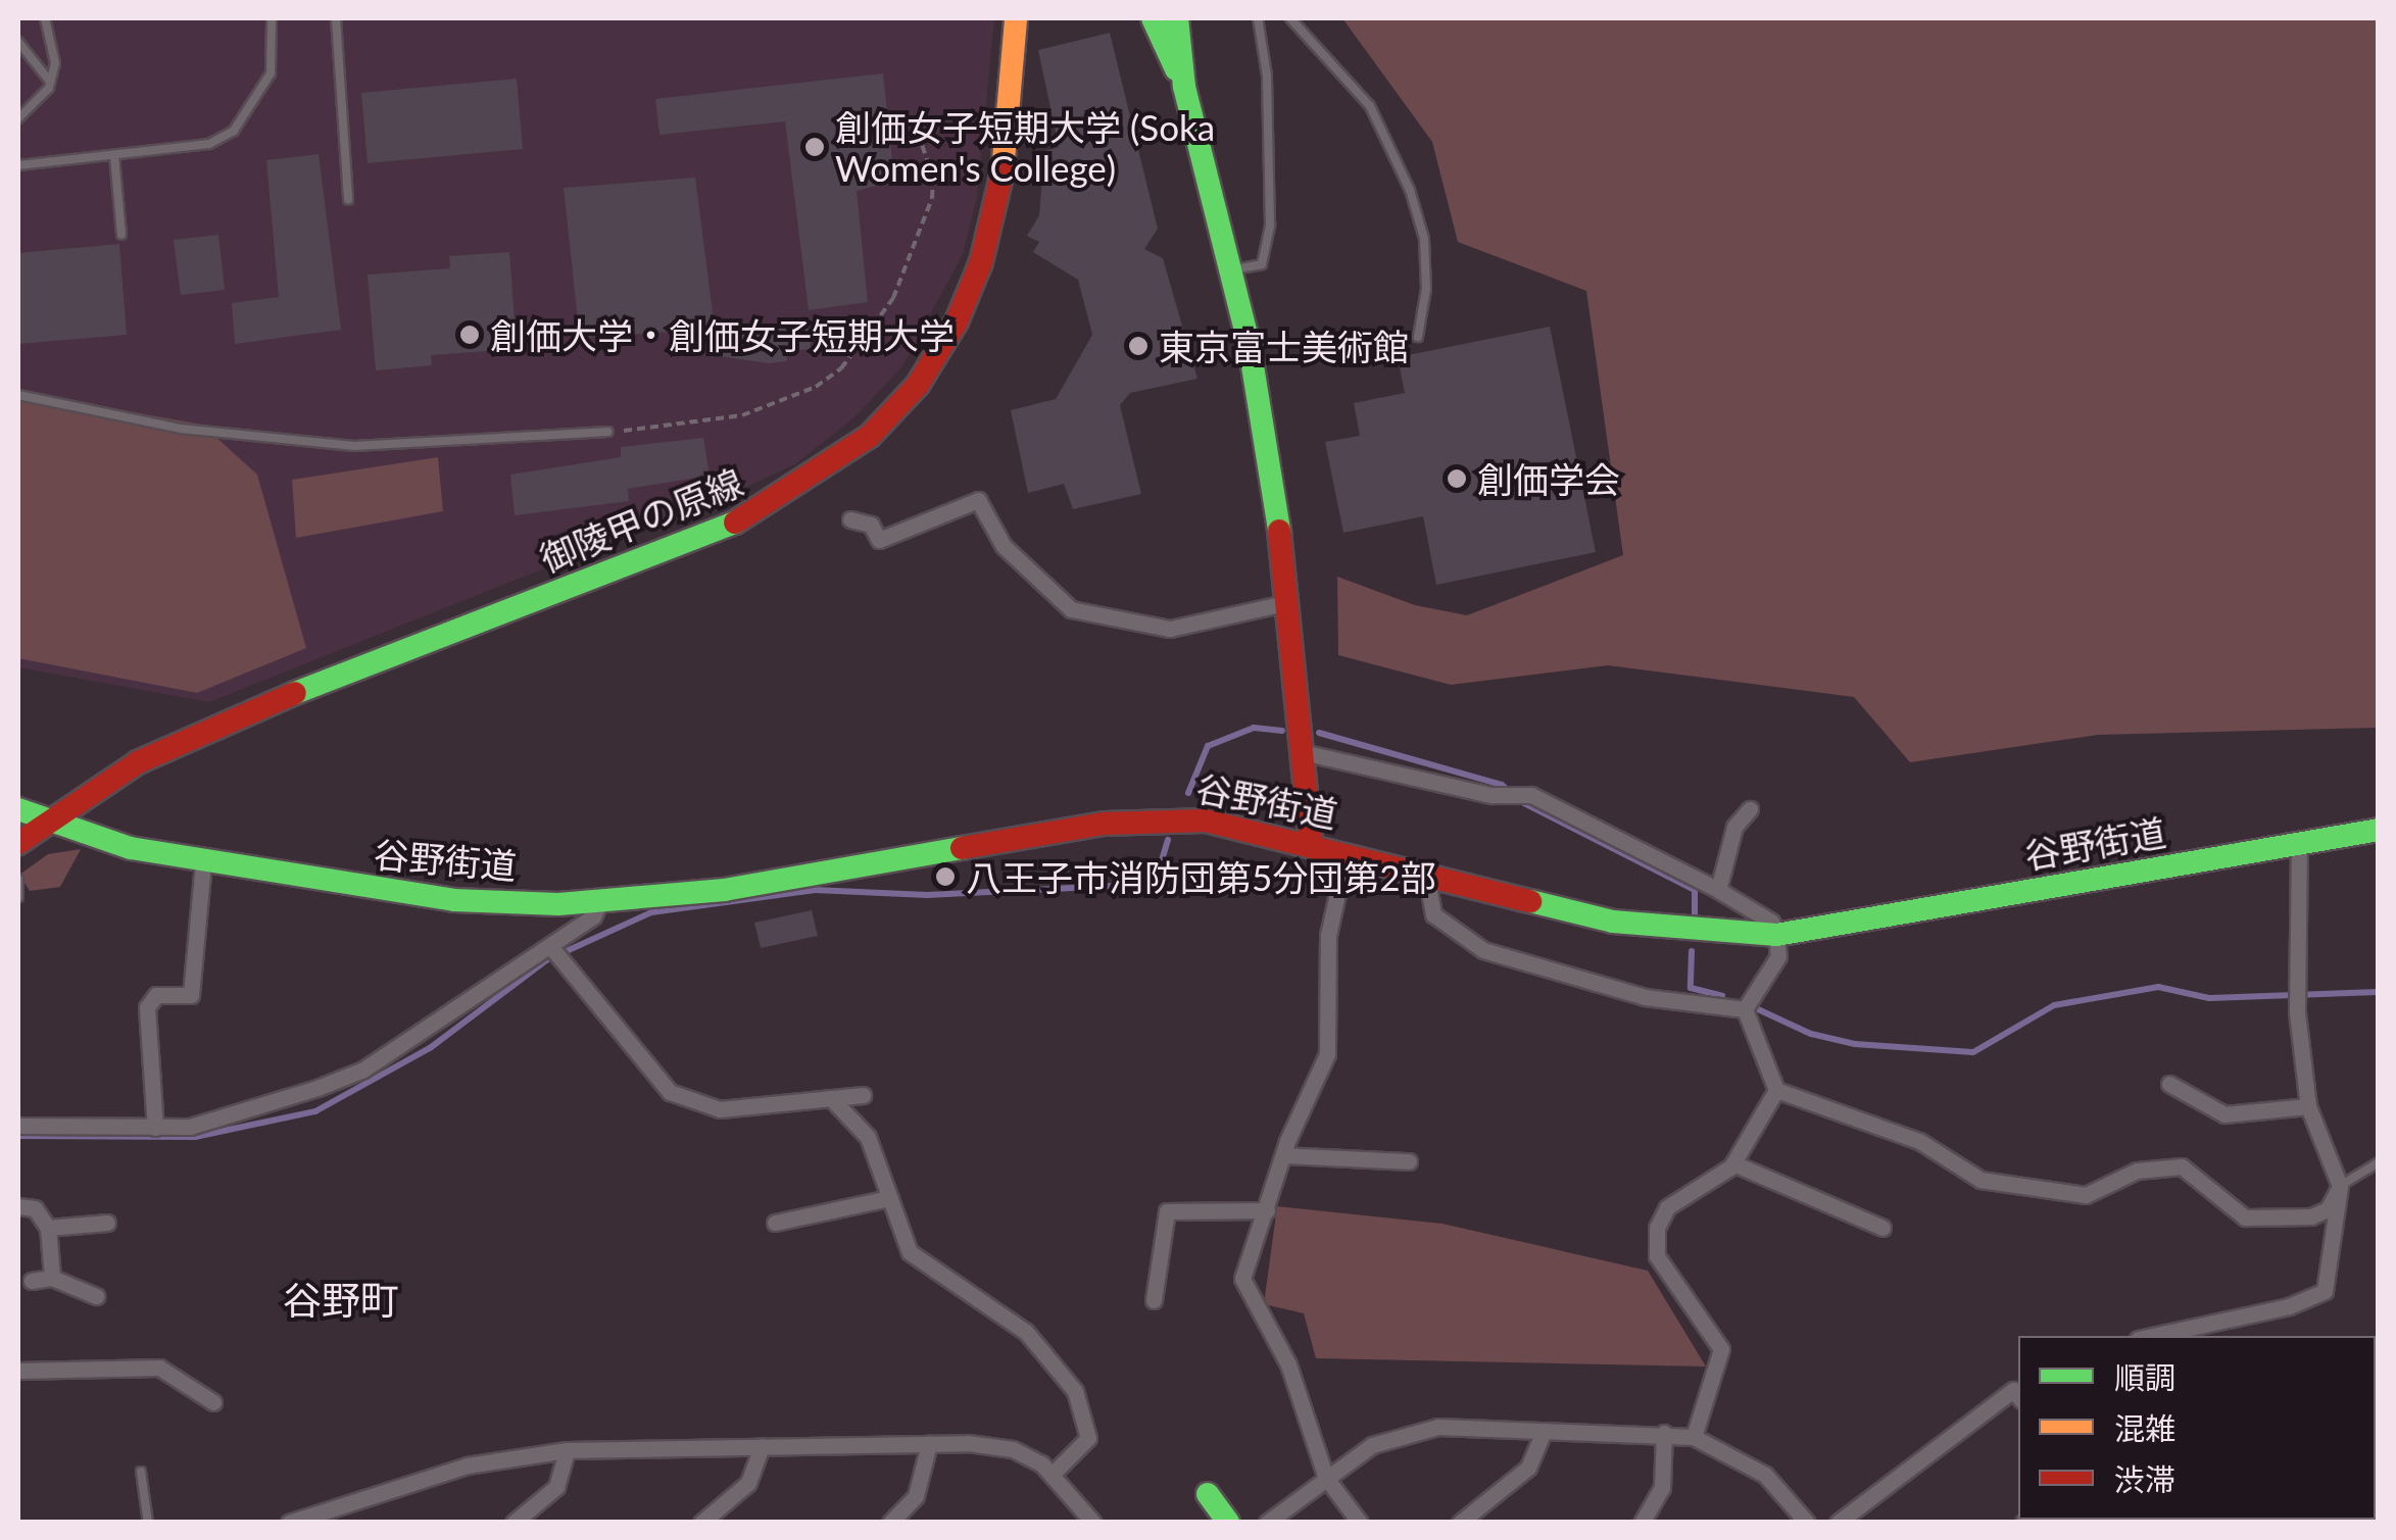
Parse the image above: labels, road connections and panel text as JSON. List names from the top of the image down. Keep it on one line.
{"streets":{"main road":["御陵甲の原線","谷野街道"]},"crossings":[["御陵甲の原線","谷野街道"]],"districts":["谷野町"],"places":["創価女子短期大学 (Soka Women's College)","創価大学・創価女子短期大学","東京富士美術館","創価学会","八王子市消防団第5分団第2部"],"legend":["順調","混雑","渋滞"]}
